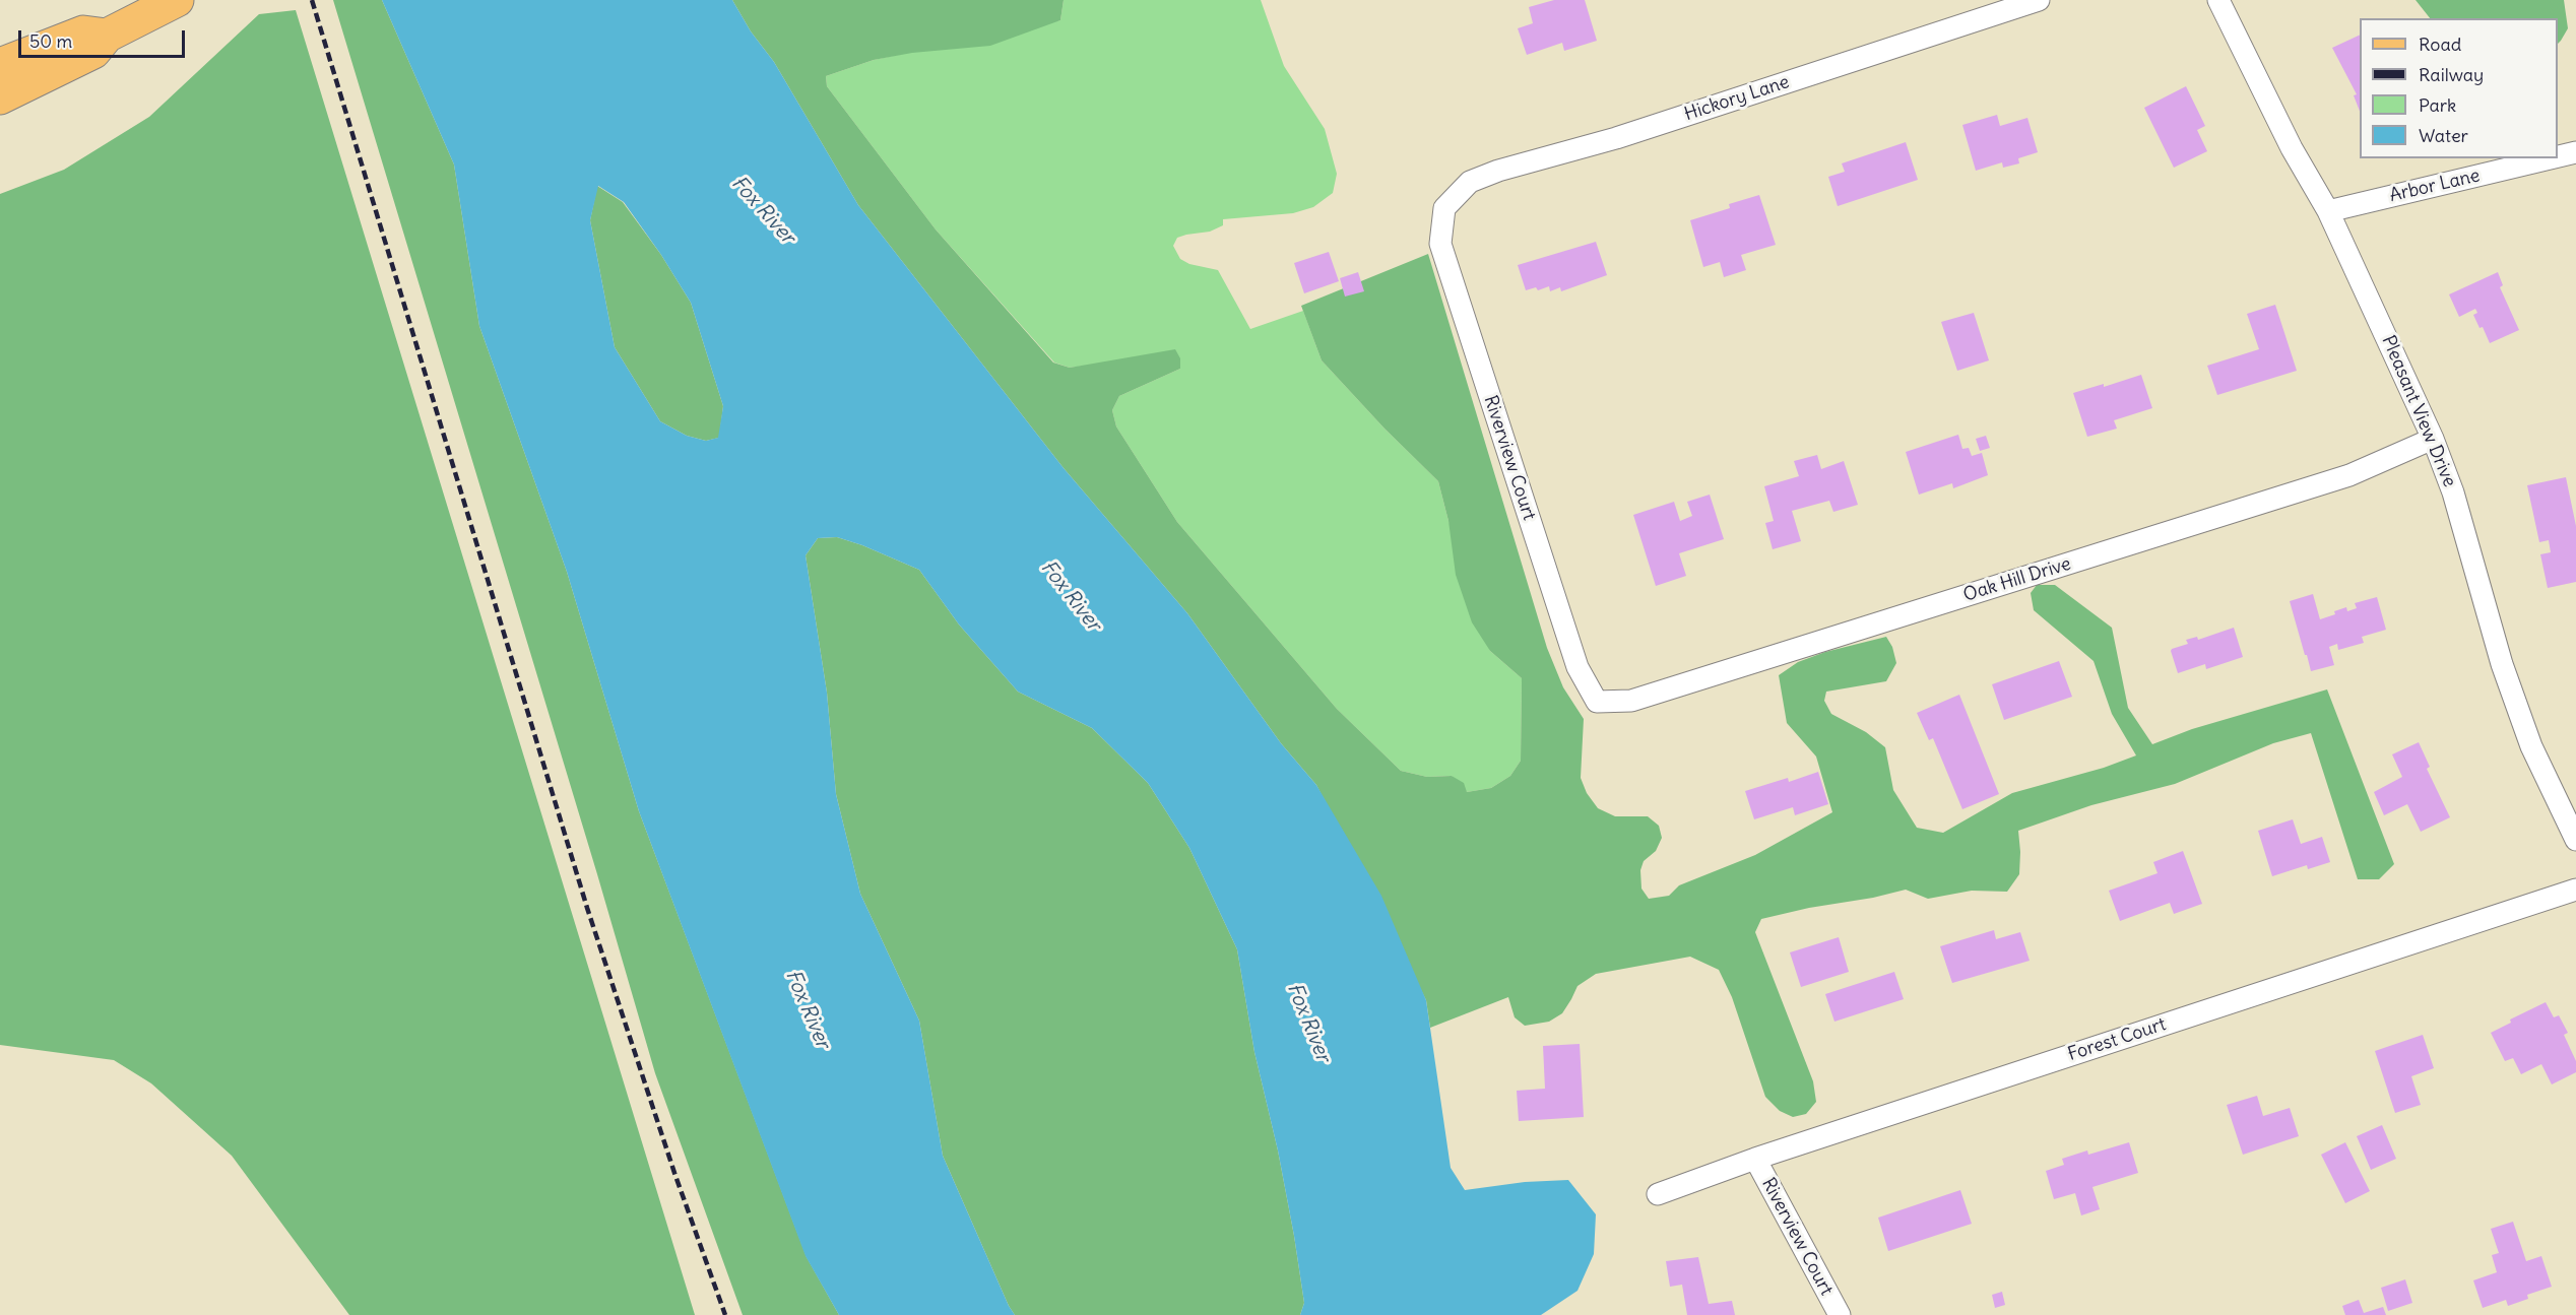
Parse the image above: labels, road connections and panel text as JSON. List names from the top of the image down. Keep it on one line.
{"streets":{"street":["Hickory Lane","Arbor Lane","Pleasant View Drive","Riverview Court","Oak Hill Drive","Forest Court"]},"crossings":[["Hickory Lane","Riverview Court"],["Arbor Lane","Pleasant View Drive"],["Pleasant View Drive","Oak Hill Drive"],["Riverview Court","Oak Hill Drive"],["Riverview Court","Forest Court"]],"water":["Fox River"],"legend":["Road","Railway","Park","Water"],"scale_bar":"50 m"}
